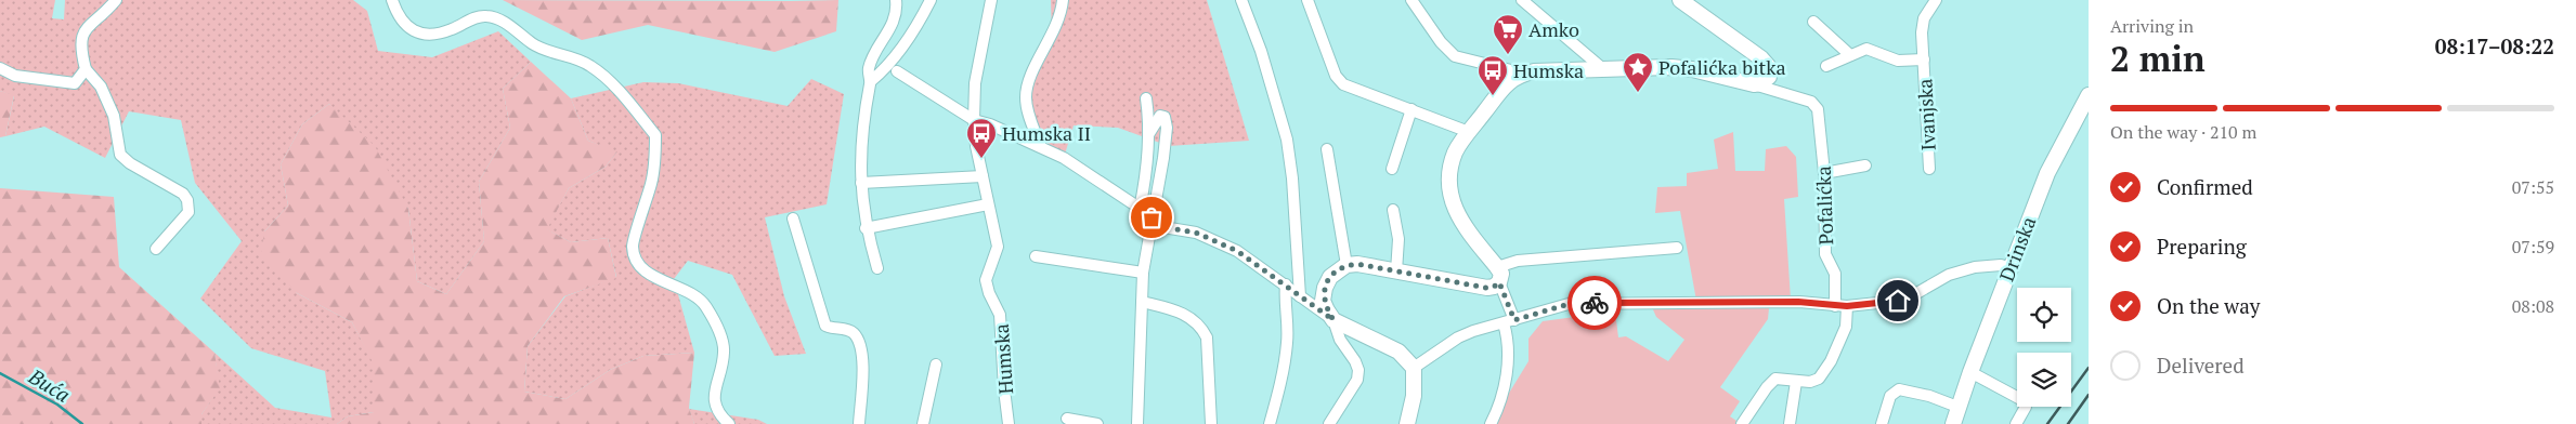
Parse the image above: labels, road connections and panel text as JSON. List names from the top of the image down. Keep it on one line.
{"streets":{"street":["Ivanjska","Pofalićka","Drinska","Humska"]},"water":["Buća"],"places":{"supermarket":["Amko"],"place":["Pofalićka bitka"],"bus stop":["Humska","Humska II"]},"page":{"heading":["2 min","Arriving in","08:17–08:22"],"bar":"On the way · 210 m","list":[["Confirmed","07:55"],["Preparing","07:59"],["On the way","08:08"],"Delivered"]}}
